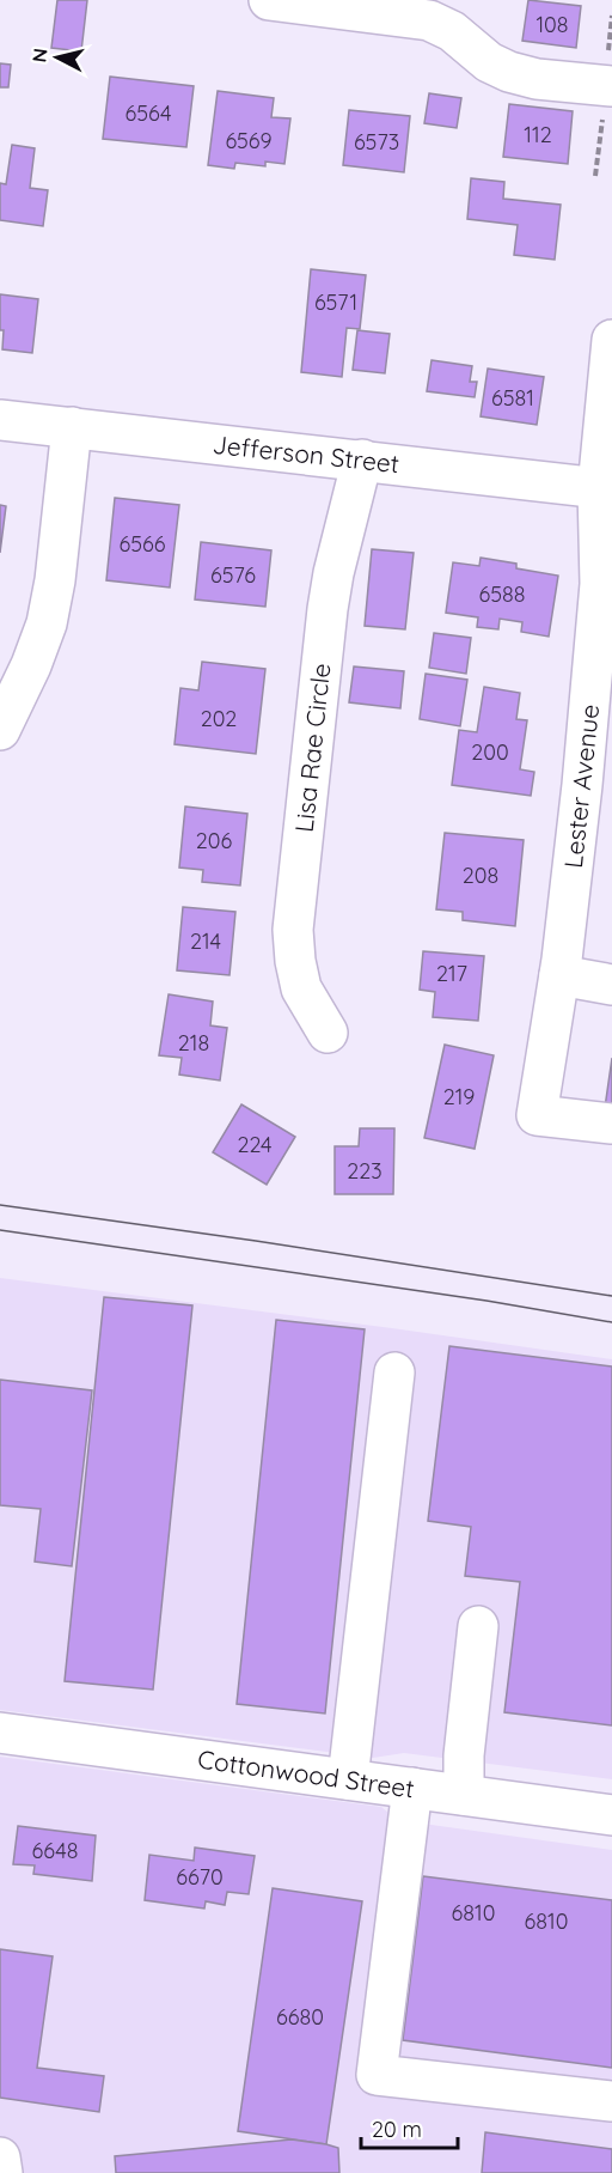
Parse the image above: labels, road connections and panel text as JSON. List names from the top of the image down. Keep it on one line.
{"streets":{"street":["Jefferson Street","Lisa Rae Circle","Lester Avenue","Cottonwood Street"]},"crossings":[["Jefferson Street","Lisa Rae Circle"],["Jefferson Street","Lester Avenue"]],"house_numbers":["108","6564","112","6569","6573","6571","6581","6566","6576","6588","202","200","206","208","214","217","218","219","224","223","6648","6670","6810","6810","6680"],"scale_bar":"20 m","north":"left"}
